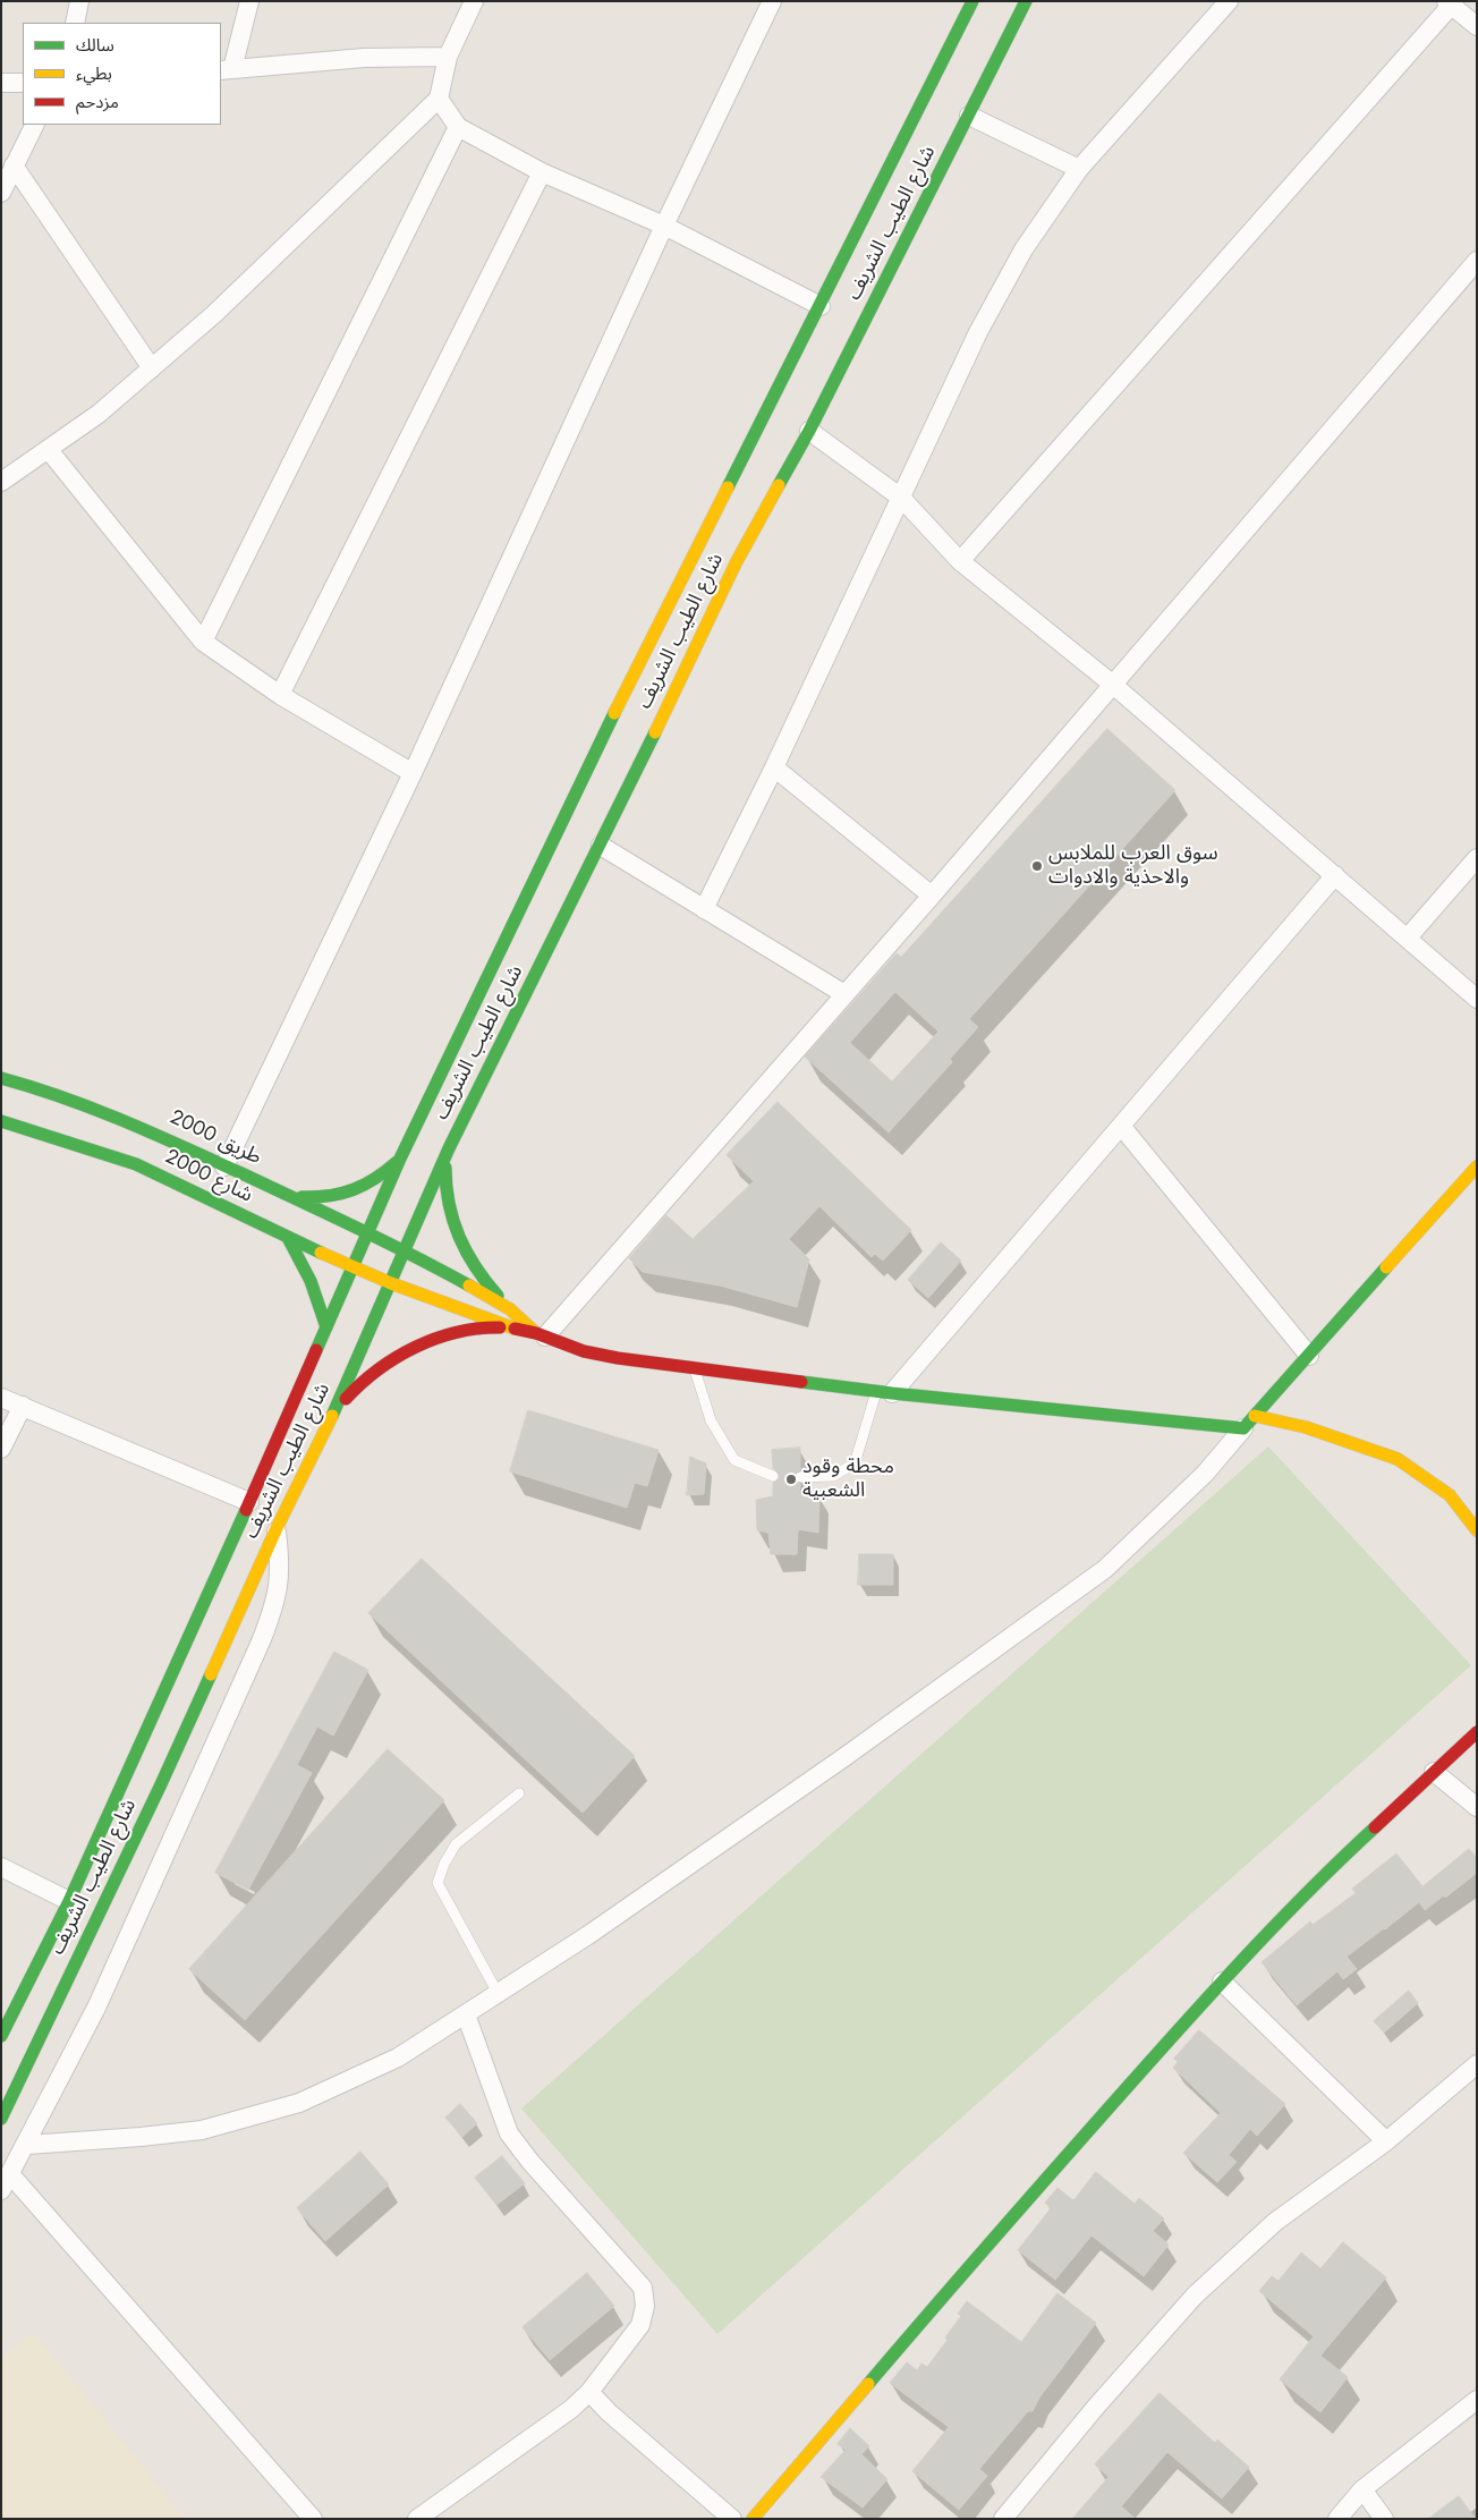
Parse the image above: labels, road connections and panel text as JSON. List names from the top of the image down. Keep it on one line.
{"streets":{"main road":["شارع الطيب الشريف","طريق 2000","شارع 2000"]},"crossings":[["شارع الطيب الشريف","طريق 2000"],["شارع الطيب الشريف","شارع 2000"]],"places":["سوق العرب للملابس والاحذية والادوات","محطة وقود الشعبية"],"legend":["سالك","بطيء","مزدحم"]}
